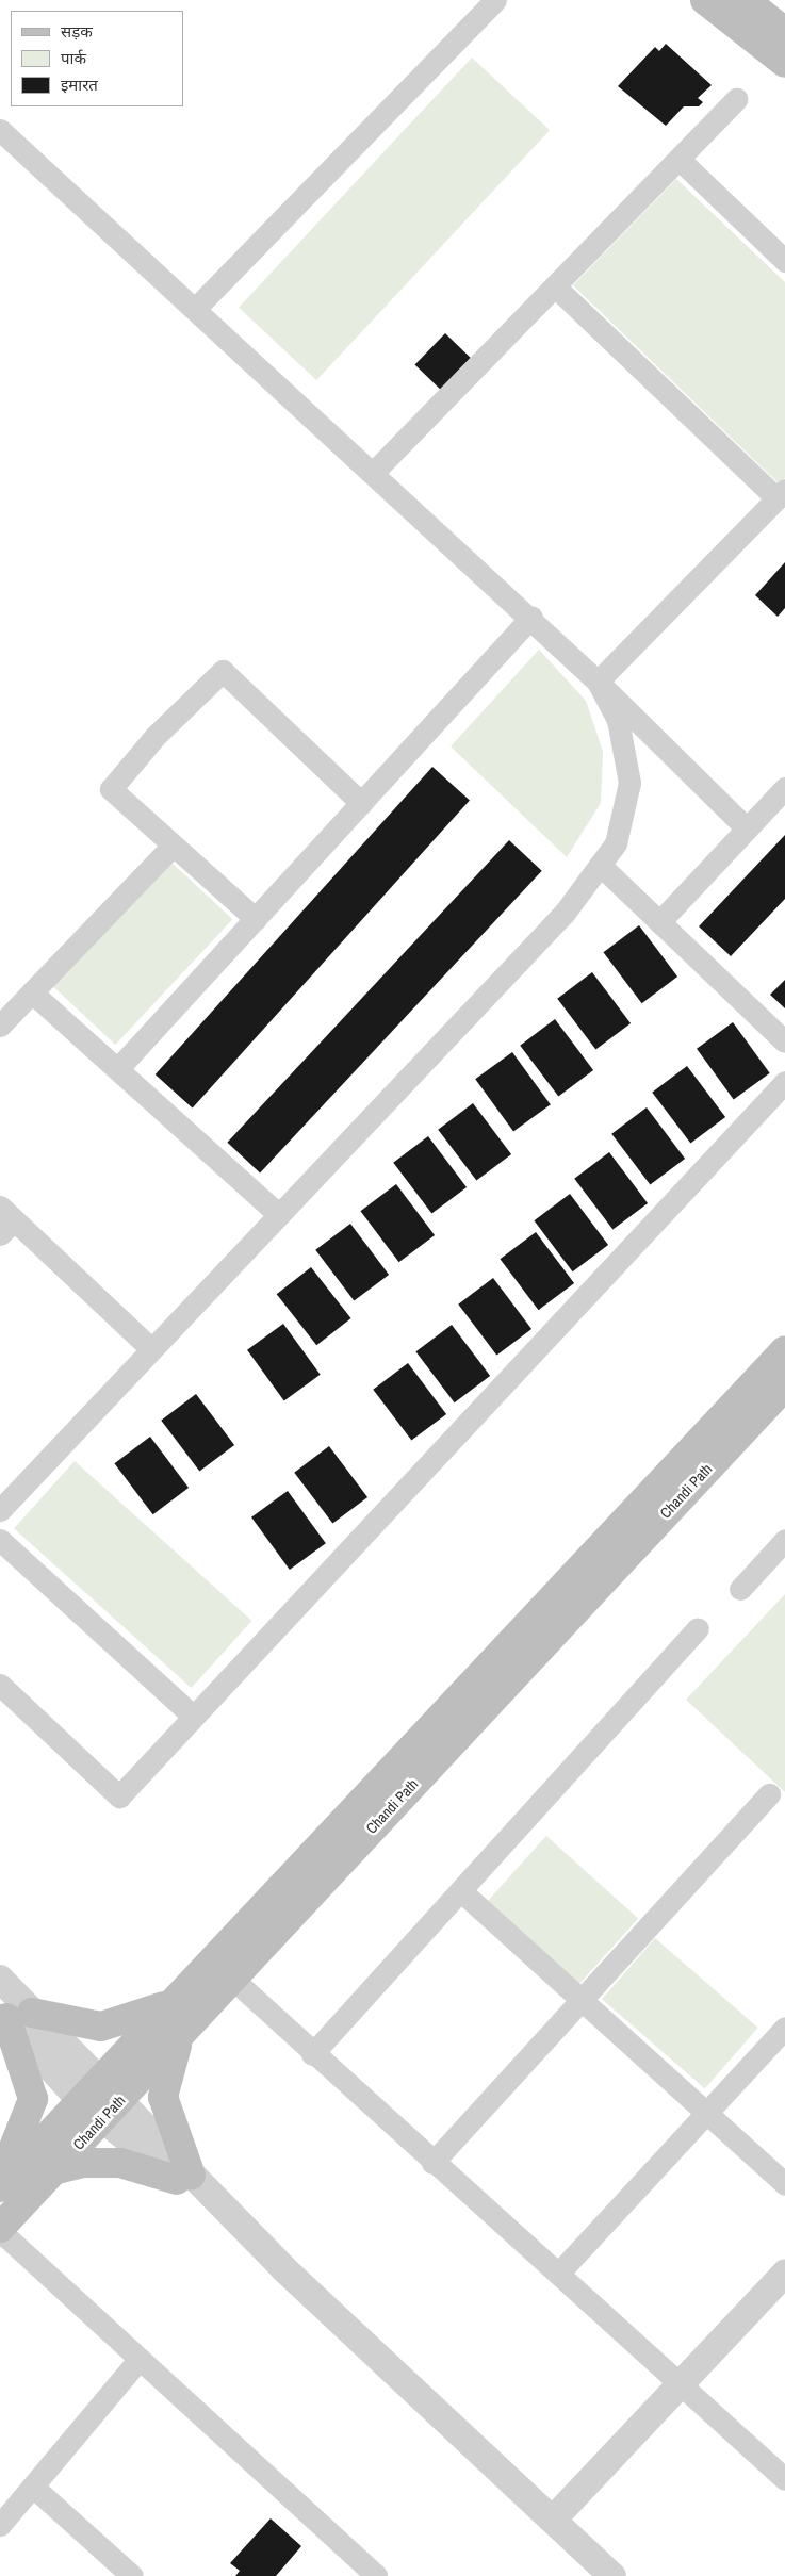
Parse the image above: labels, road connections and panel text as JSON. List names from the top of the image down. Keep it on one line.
{"streets":{"main road":["Chandi Path"]},"legend":["सड़क","पार्क","इमारत"]}
